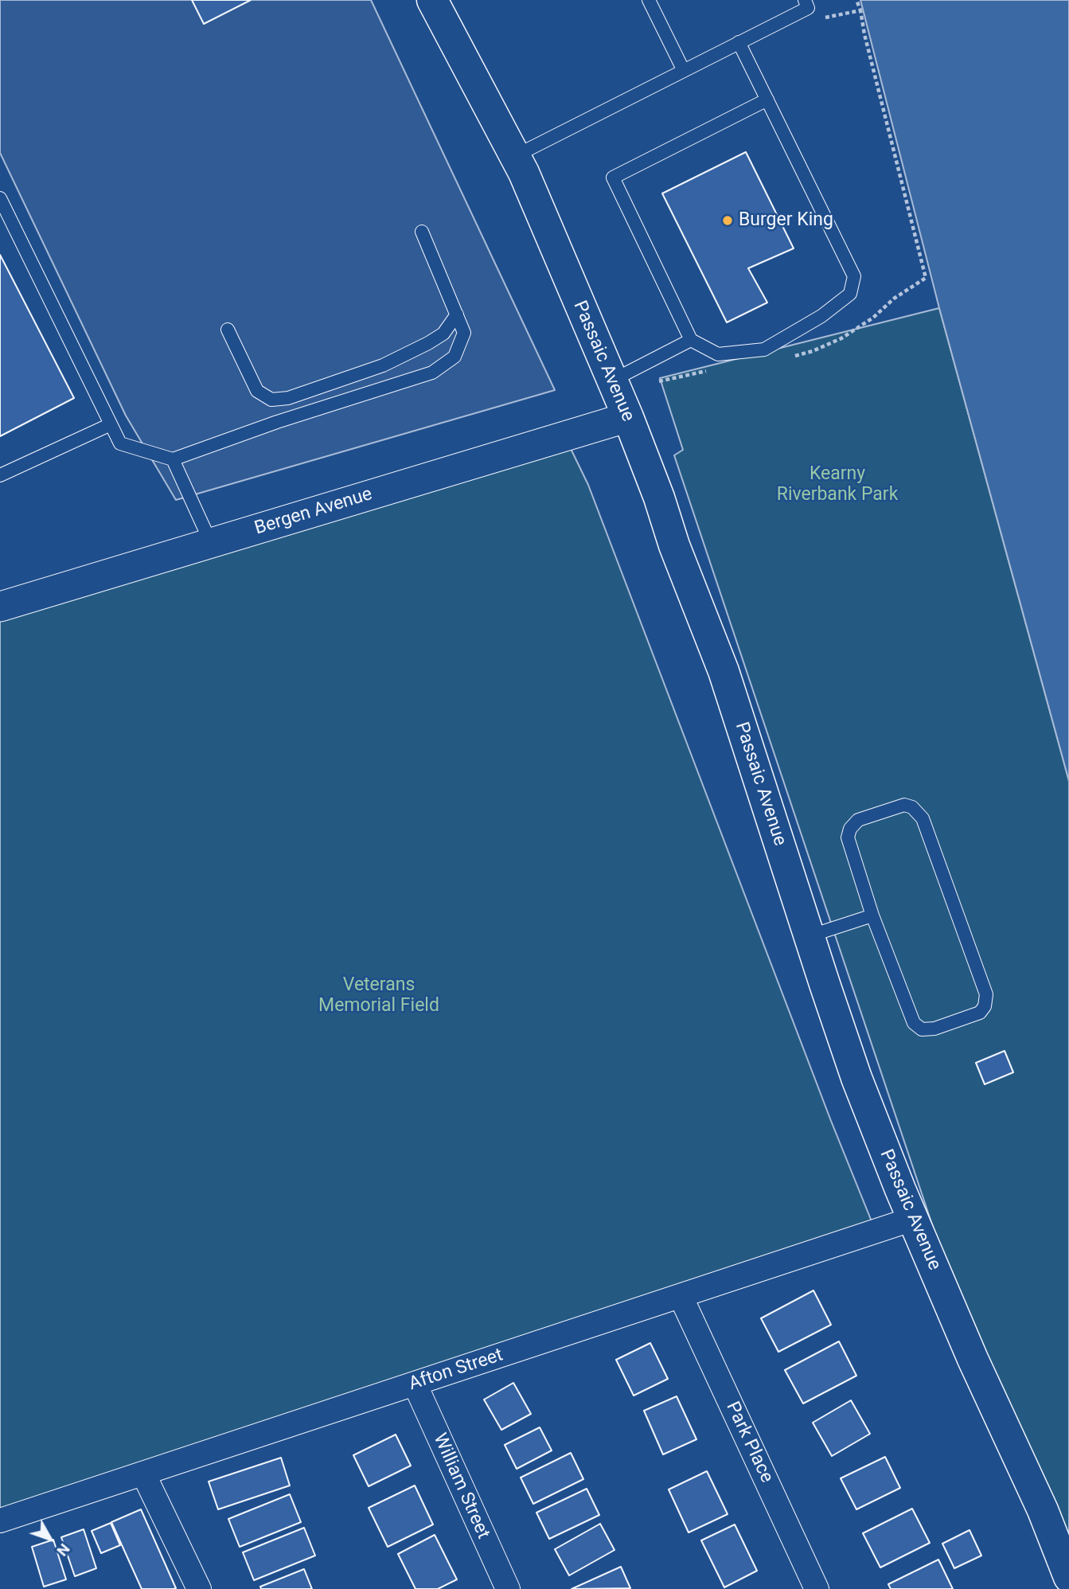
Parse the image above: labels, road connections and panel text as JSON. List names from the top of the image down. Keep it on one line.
{"streets":{"main road":["Passaic Avenue"],"street":["Bergen Avenue","Afton Street","Park Place","William Street"]},"crossings":[["Passaic Avenue","Bergen Avenue"],["Passaic Avenue","Afton Street"],["Afton Street","Park Place"],["Afton Street","William Street"]],"parks":["Kearny Riverbank Park","Veterans Memorial Field"],"places":["Burger King"],"north":"bottom right"}
